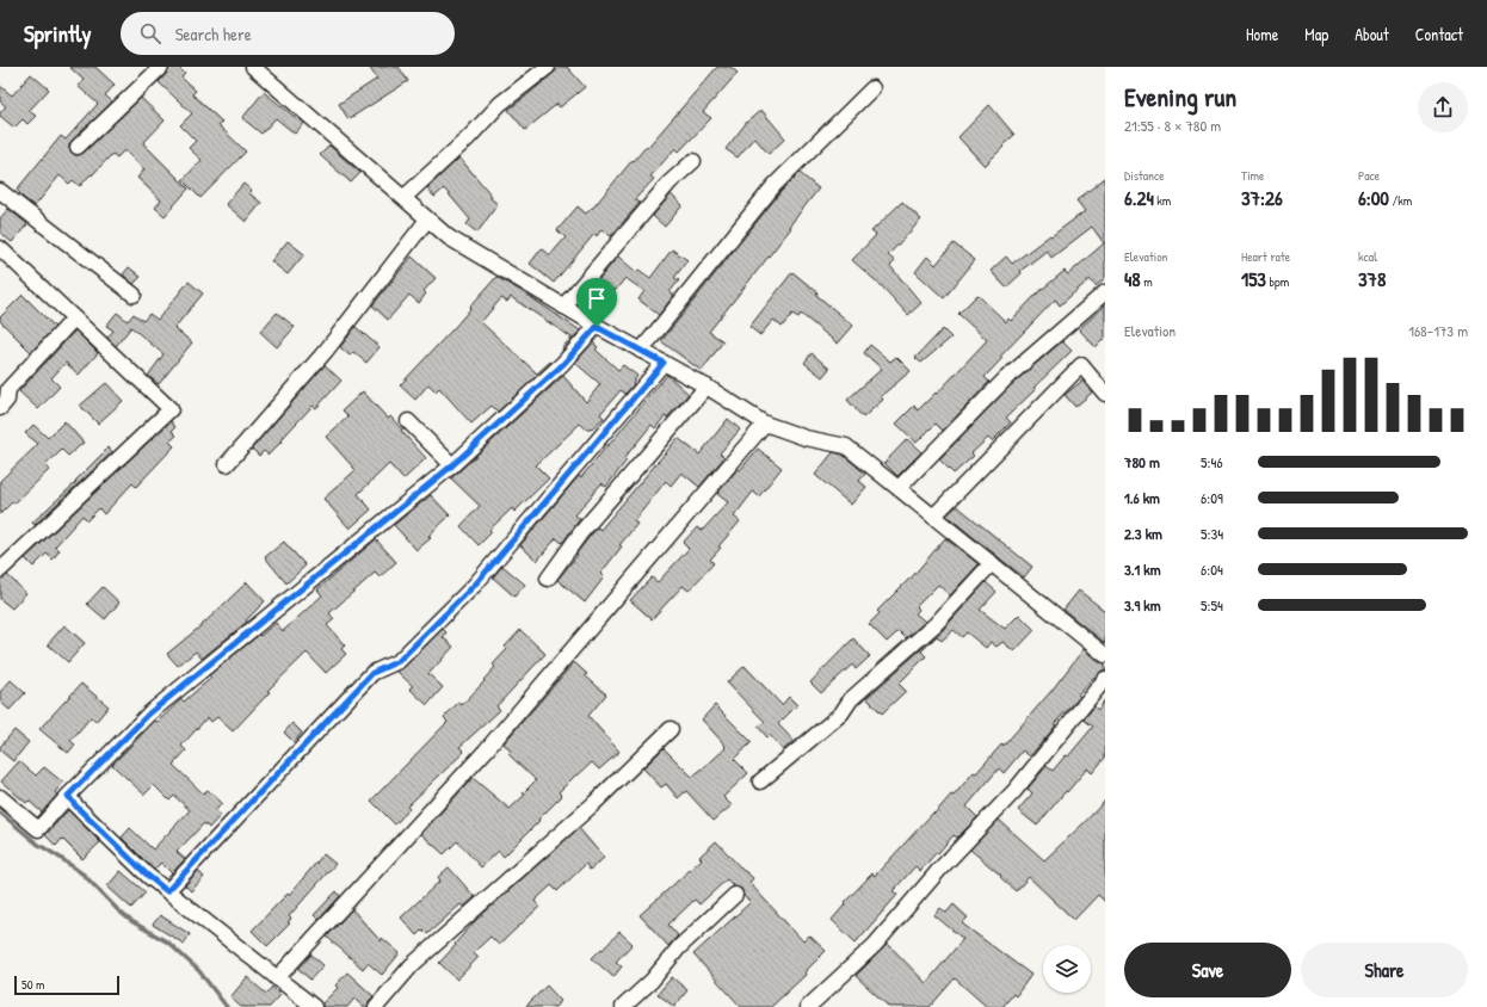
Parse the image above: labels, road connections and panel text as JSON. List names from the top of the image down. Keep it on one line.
{"scale_bar":"50 m","page":{"header":"Sprintly","search":"Search here","nav":["Home","Map","About","Contact"],"heading":["Evening run","21:55 · 8 × 780 m"],"stats":[["Distance","6.24 km"],["Time","37:26"],["Pace","6:00 /km"],["Elevation","48 m"],["Heart rate","153 bpm"],["kcal","378"]],"chart":["Elevation","168–173 m"],"list":[{"name":"780 m","note":"5:46"},{"name":"1.6 km","note":"6:09"},{"name":"2.3 km","note":"5:34"},{"name":"3.1 km","note":"6:04"},{"name":"3.9 km","note":"5:54"}],"buttons":["Save","Share"],"scale":"50 m"}}
